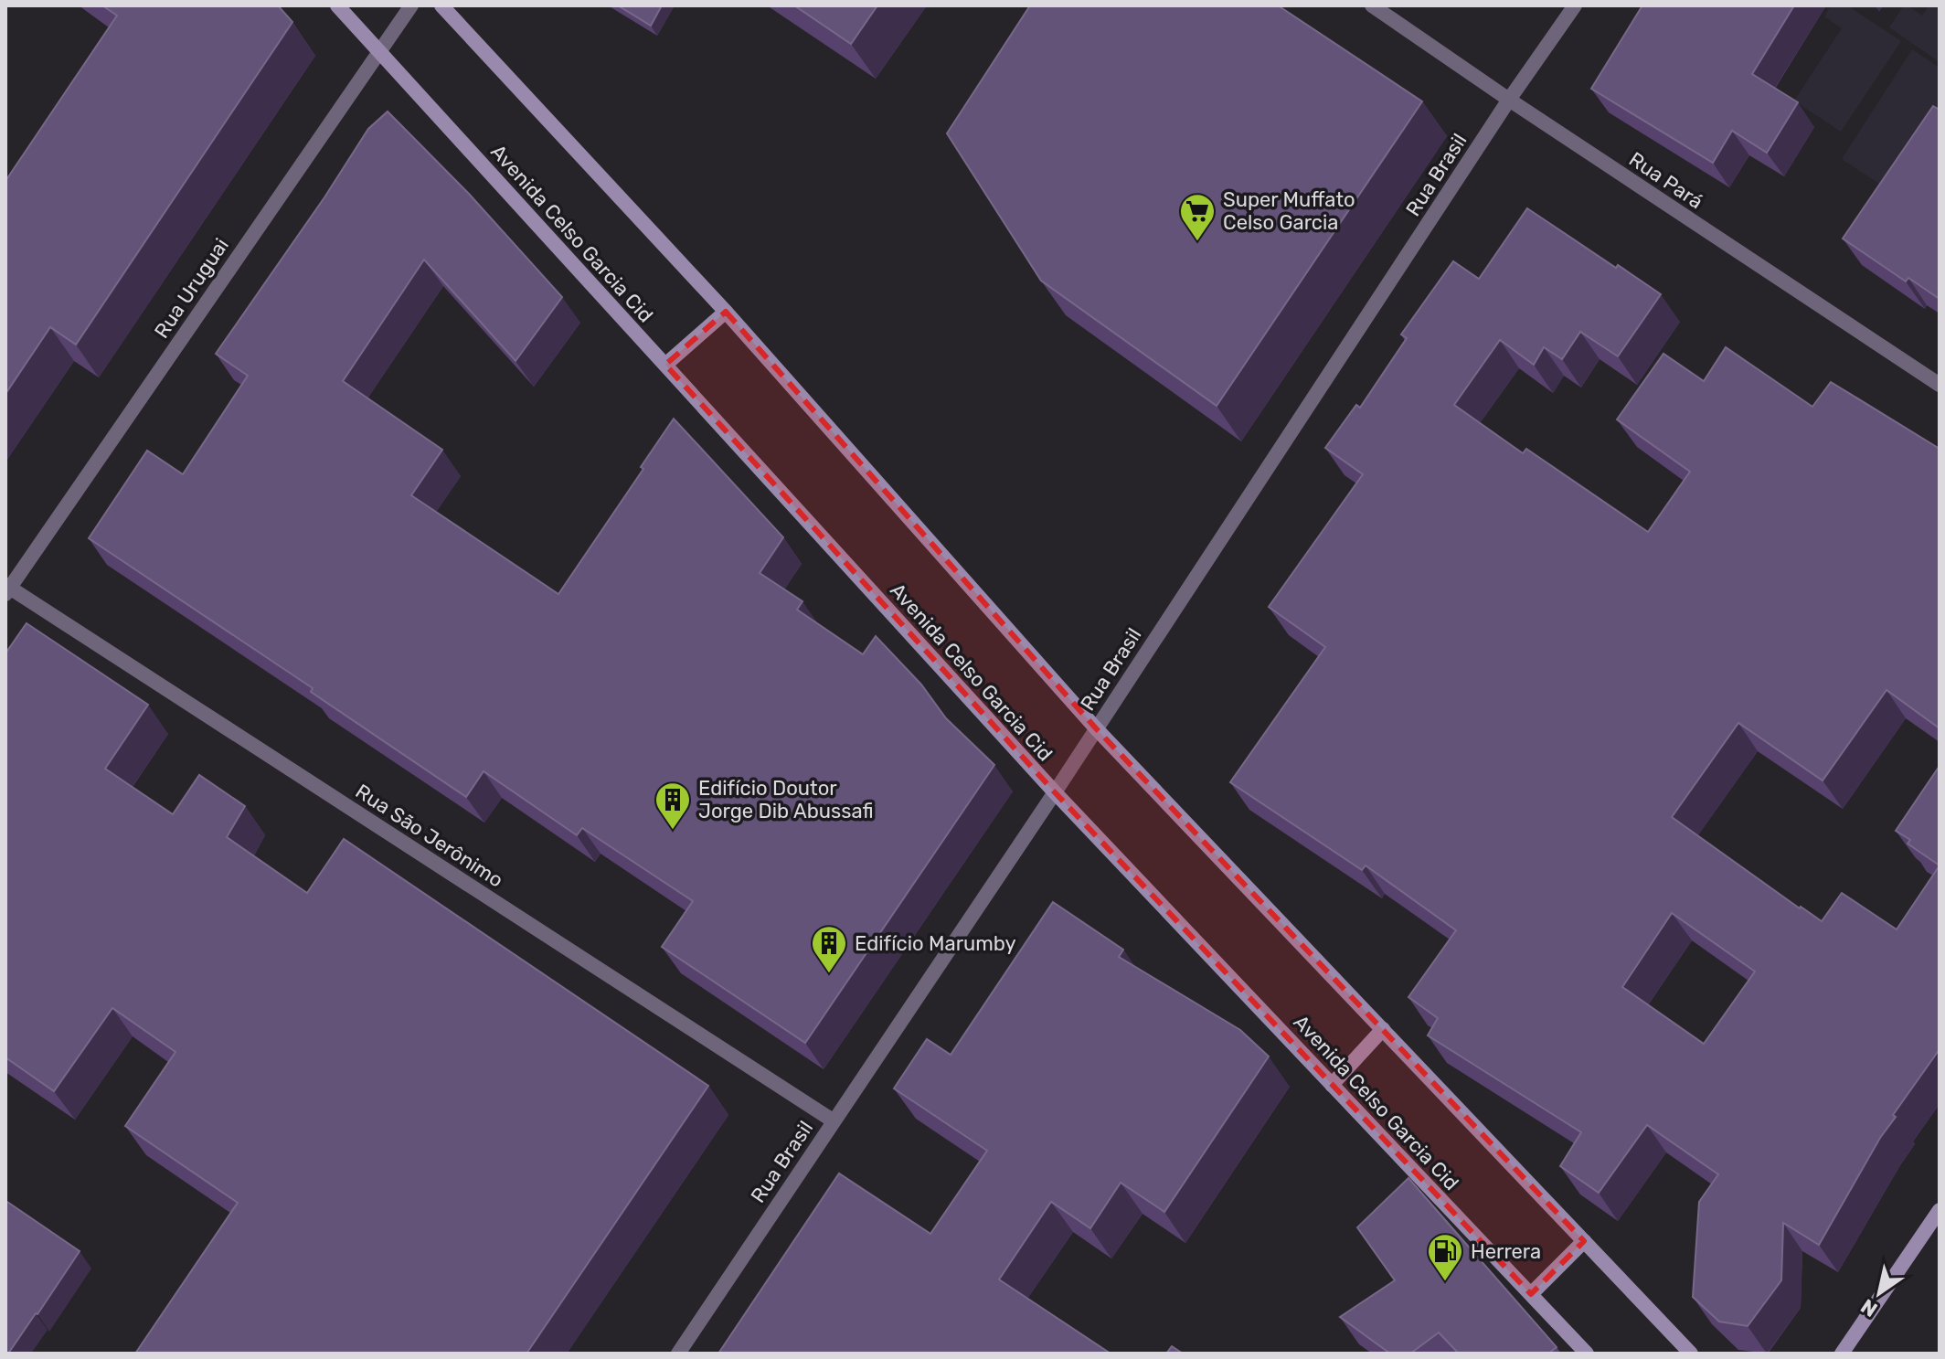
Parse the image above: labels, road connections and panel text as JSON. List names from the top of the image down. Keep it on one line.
{"streets":{"main road":["Avenida Celso Garcia Cid"],"street":["Rua Brasil","Rua Pará","Rua Uruguai","Rua São Jerônimo"]},"crossings":[["Rua Brasil","Rua Pará"],["Rua Brasil","Avenida Celso Garcia Cid"],["Rua Brasil","Rua São Jerônimo"],["Avenida Celso Garcia Cid","Rua Uruguai"],["Rua Uruguai","Rua São Jerônimo"]],"places":{"supermarket":["Super Muffato Celso Garcia"],"building":["Edifício Doutor Jorge Dib Abussafi","Edifício Marumby"],"fuel station":["Herrera"]},"north":"bottom left"}
